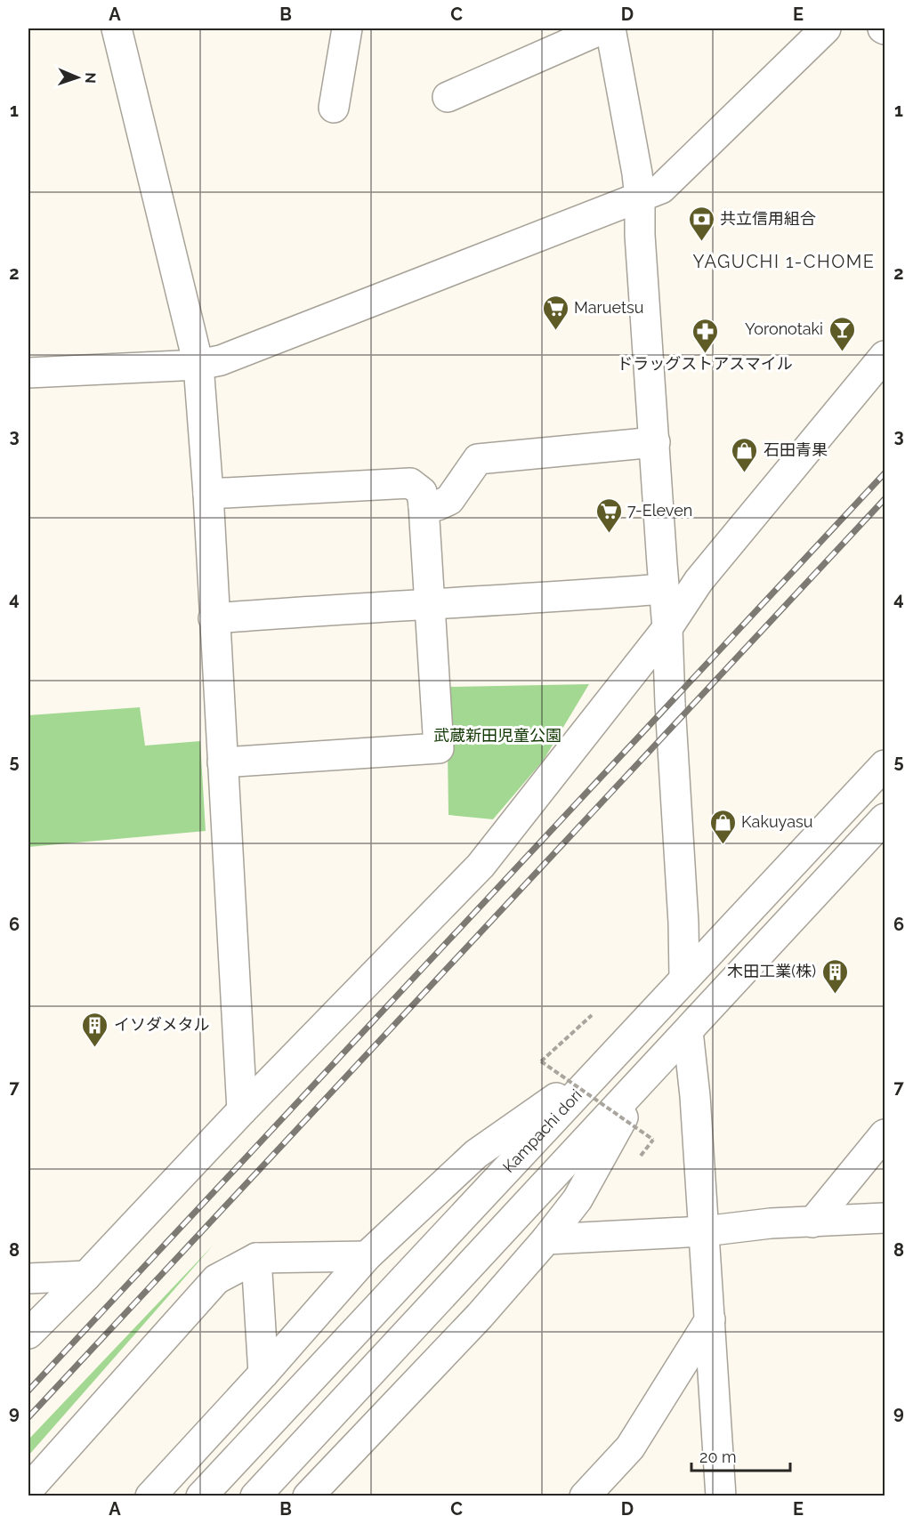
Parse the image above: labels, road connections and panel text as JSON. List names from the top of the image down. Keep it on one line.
{"streets":{"street":["Kampachi dori"]},"districts":["YAGUCHI 1-CHOME"],"parks":["武蔵新田児童公園"],"places":{"bank":["共立信用組合"],"supermarket":["Maruetsu","7-Eleven"],"bar":["Yoronotaki"],"pharmacy":["ドラッグストアスマイル"],"shop":["石田青果","Kakuyasu"],"building":["木田工業(株)","イソダメタル"]},"scale_bar":"20 m","north":"right","grid":{"columns":["A","B","C","D","E"],"rows":["1","2","3","4","5","6","7","8","9"]}}
